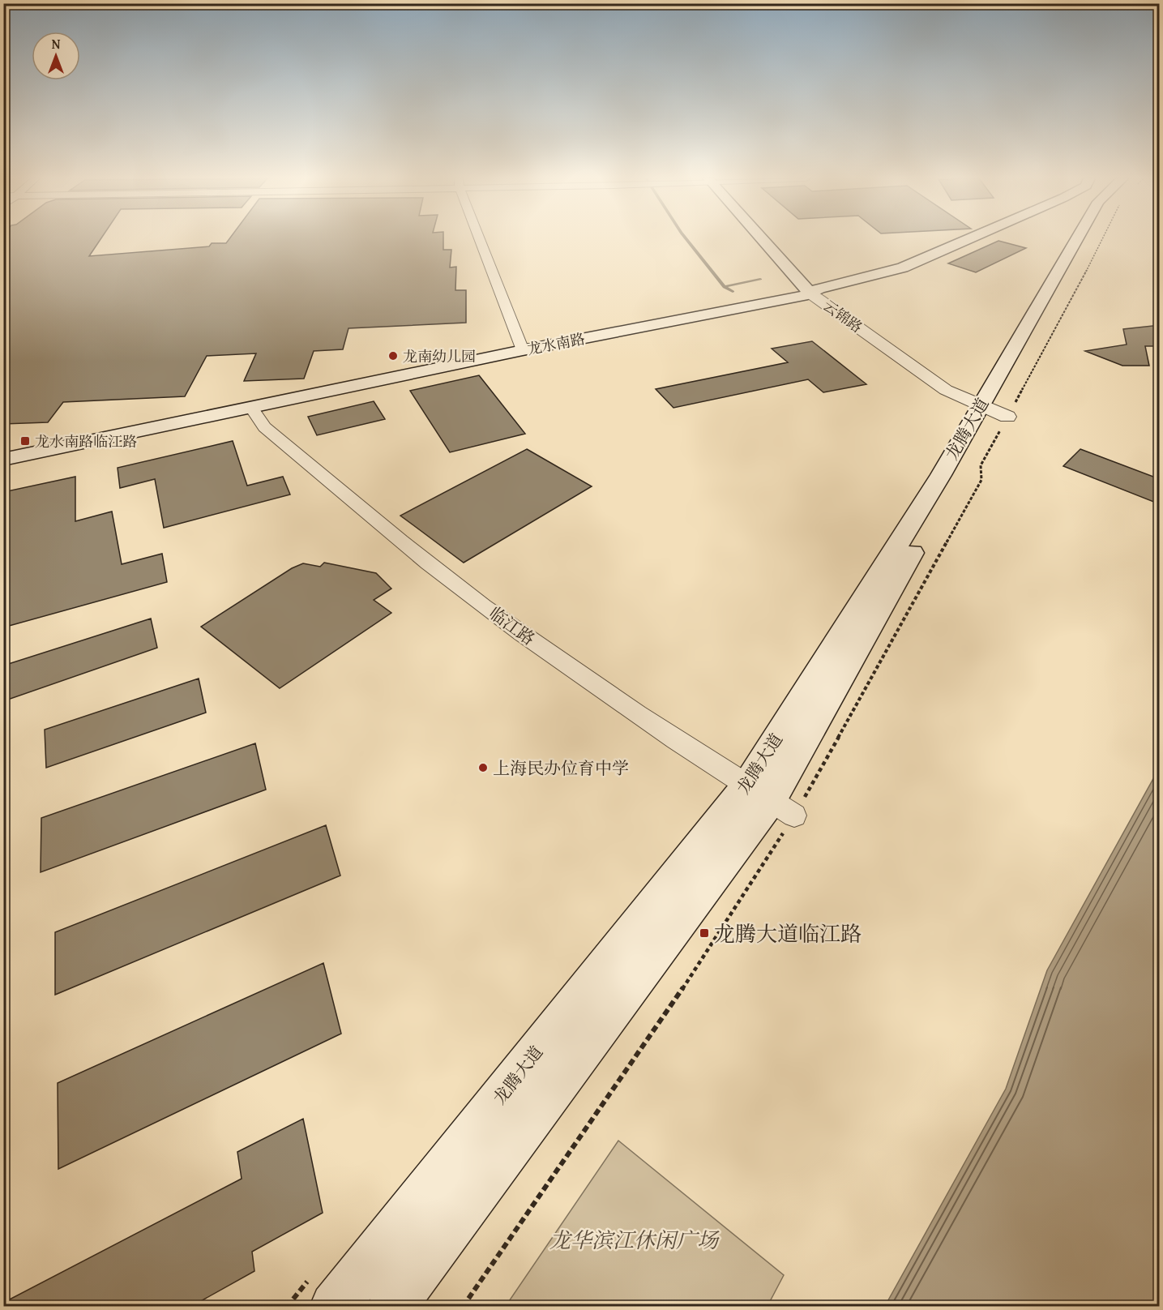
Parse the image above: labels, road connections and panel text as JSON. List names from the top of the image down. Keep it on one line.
{"streets":{"main road":["云锦路","龙水南路","龙腾大道"],"street":["临江路"]},"crossings":[["云锦路","龙水南路"],["云锦路","龙腾大道"],["龙水南路","临江路"],["龙腾大道","临江路"]],"parks":["龙华滨江休闲广场"],"places":{"other":["龙南幼儿园","上海民办位育中学"],"transit":["龙水南路临江路","龙腾大道临江路"]},"north":"top"}
